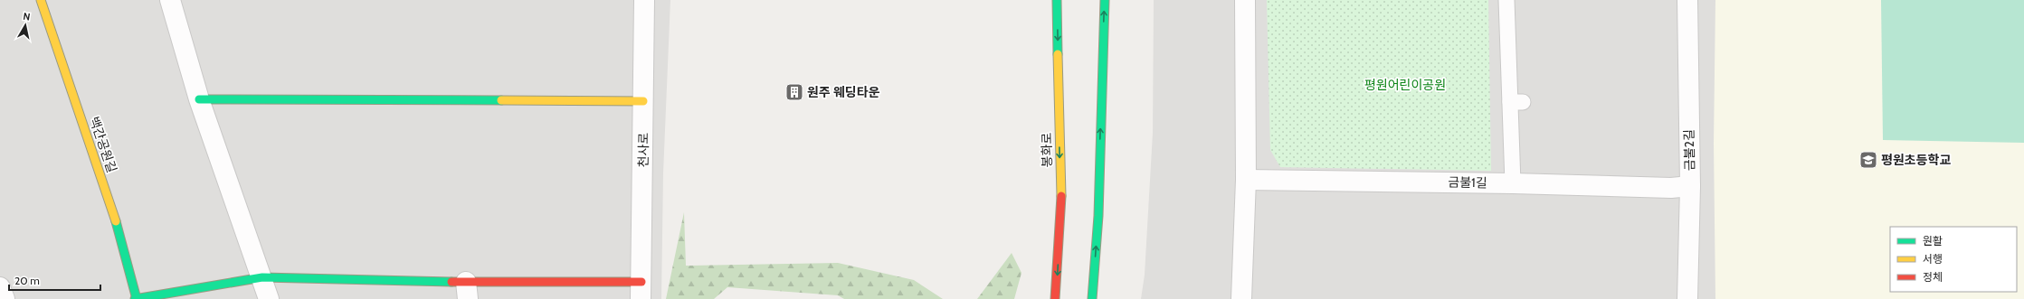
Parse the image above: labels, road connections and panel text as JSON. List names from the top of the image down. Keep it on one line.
{"streets":{"street":["백간공원길","천사로","봉화로","금불2길","금불1길"]},"crossings":[["금불2길","금불1길"]],"parks":["평원어린이공원"],"places":{"building":["원주 웨딩타운"],"school or university":["평원초등학교"]},"legend":["원활","서행","정체"],"scale_bar":"20 m","north":"top"}
